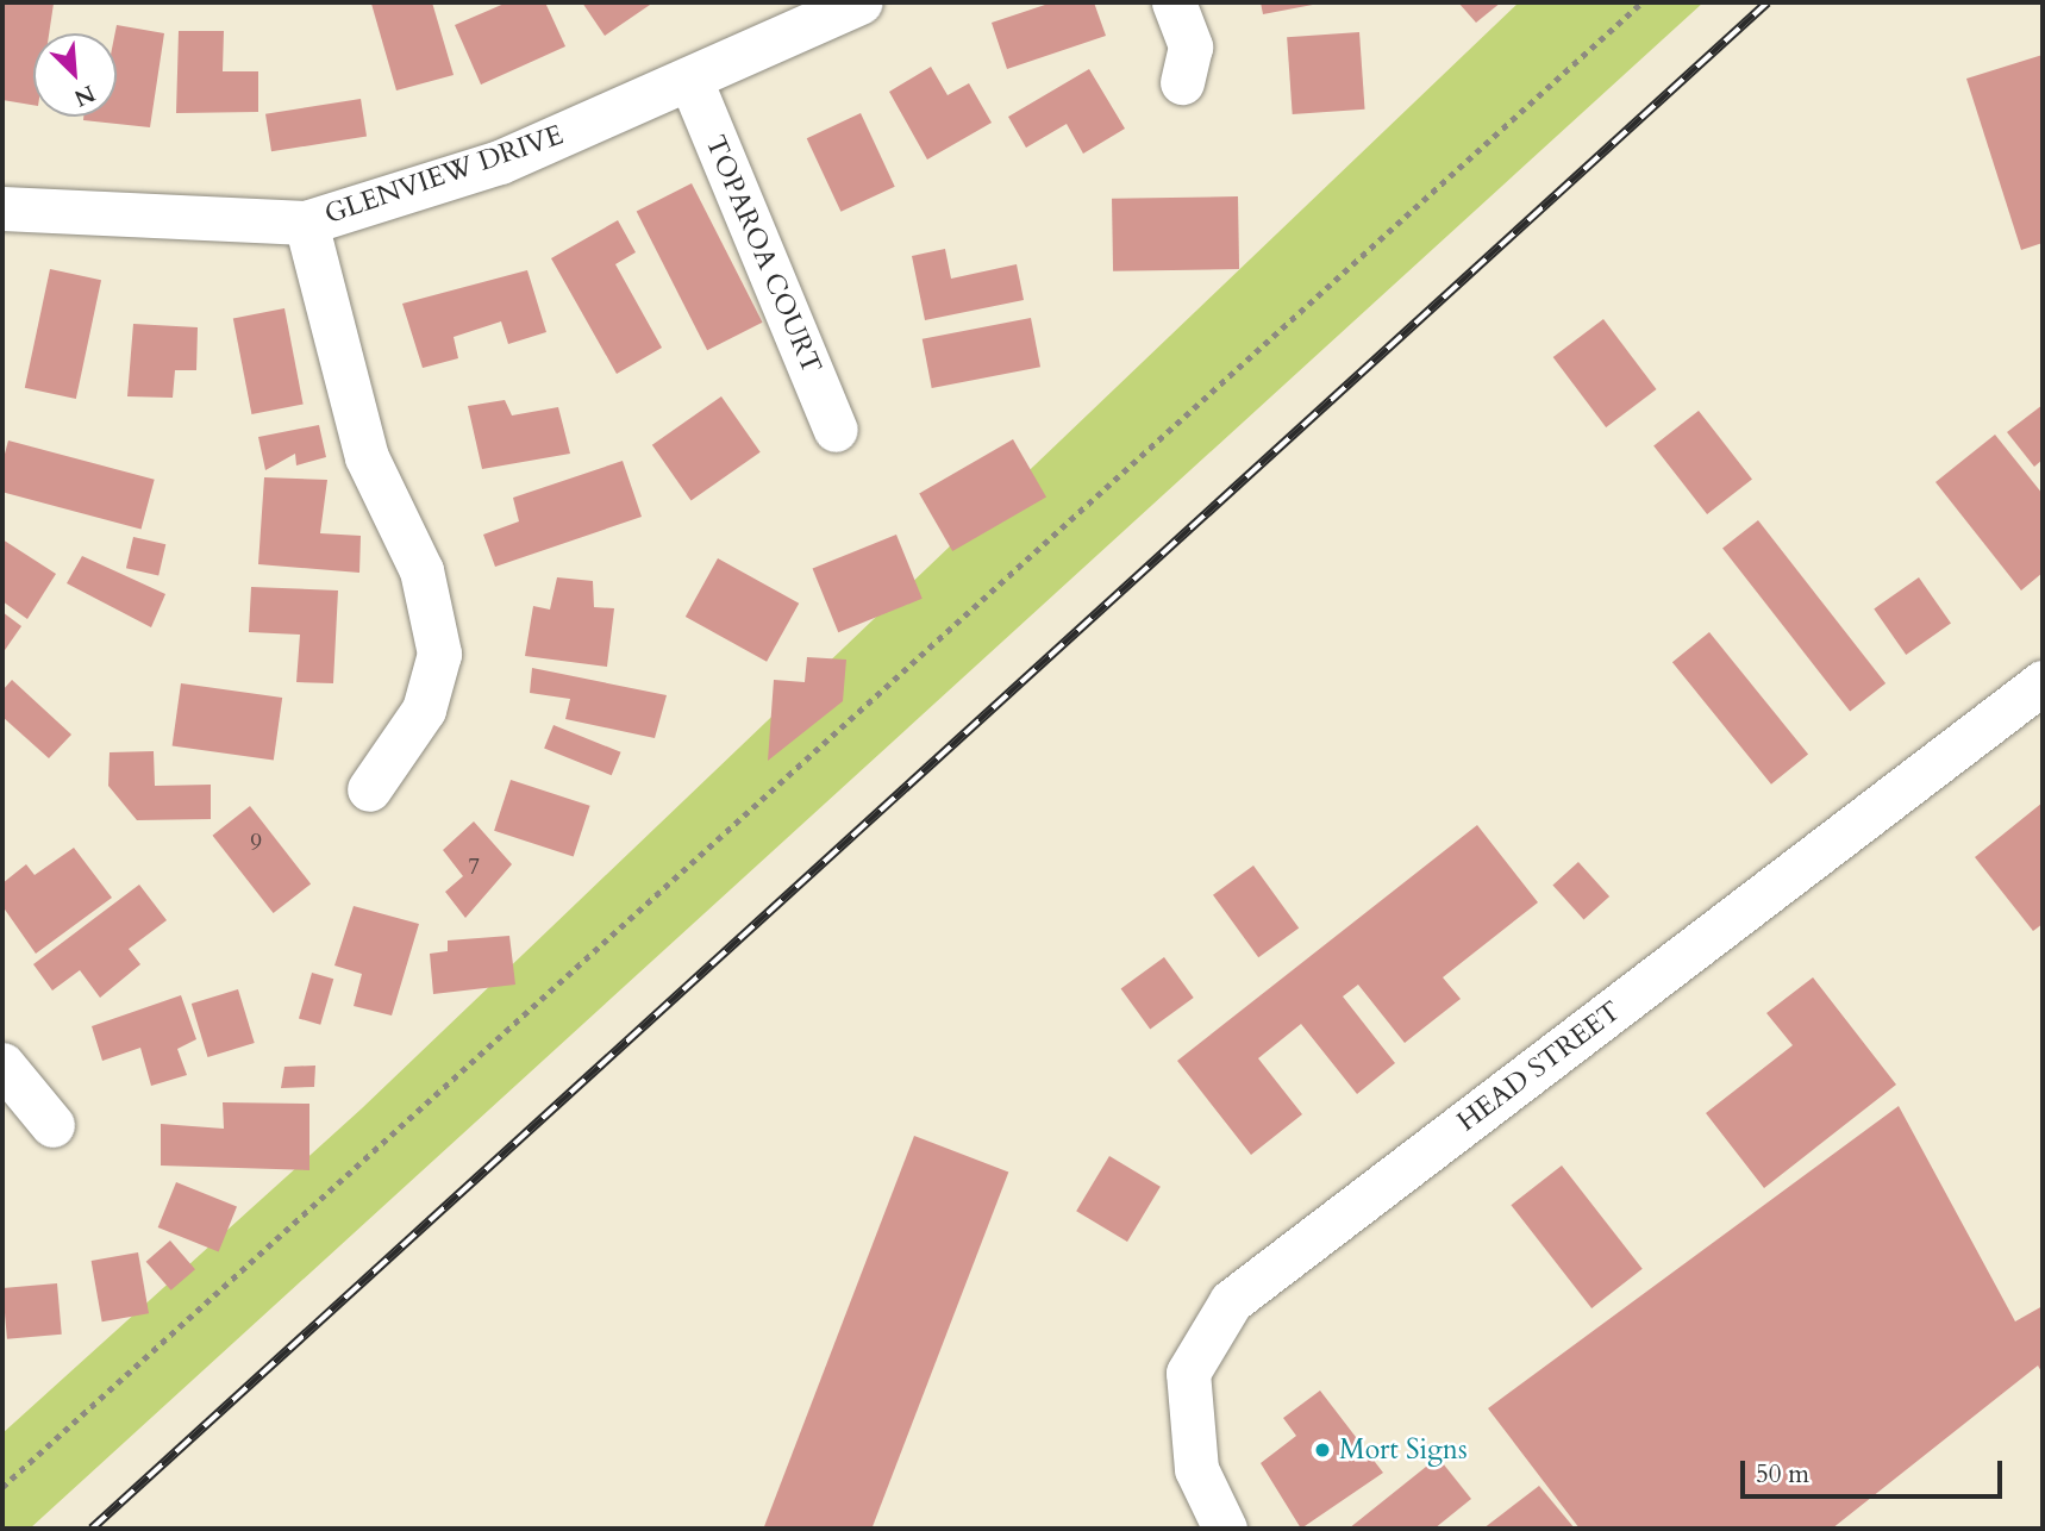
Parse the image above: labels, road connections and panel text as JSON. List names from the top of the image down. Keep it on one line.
{"streets":{"street":["GLENVIEW DRIVE","TOPAROA COURT","HEAD STREET"]},"crossings":[["GLENVIEW DRIVE","TOPAROA COURT"]],"places":["Mort Signs"],"house_numbers":["9","7"],"scale_bar":"50 m","north":"bottom right"}
